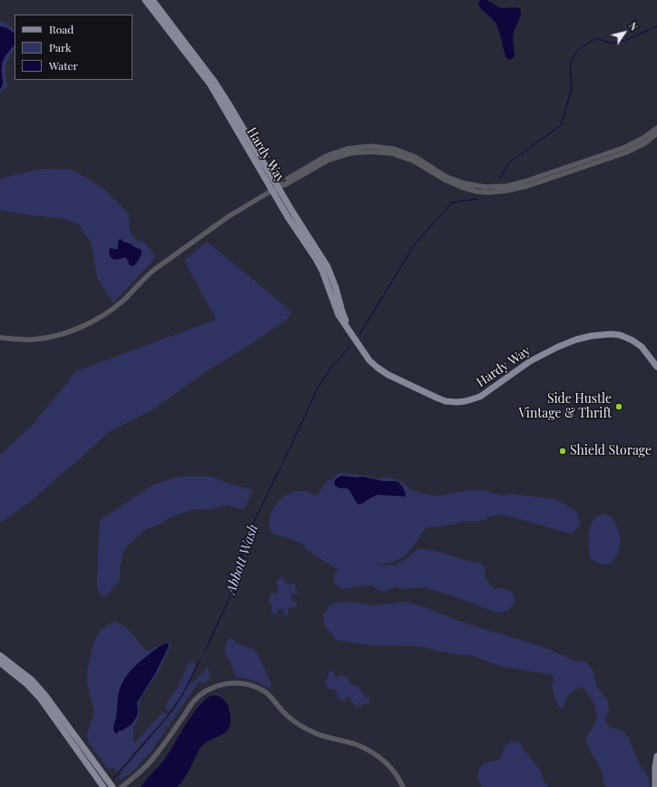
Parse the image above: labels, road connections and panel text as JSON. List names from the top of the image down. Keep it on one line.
{"streets":{"main road":["Hardy Way"]},"water":["Abbott Wash"],"places":["Side Hustle Vintage & Thrift","Shield Storage"],"legend":["Road","Park","Water"],"north":"top right"}
